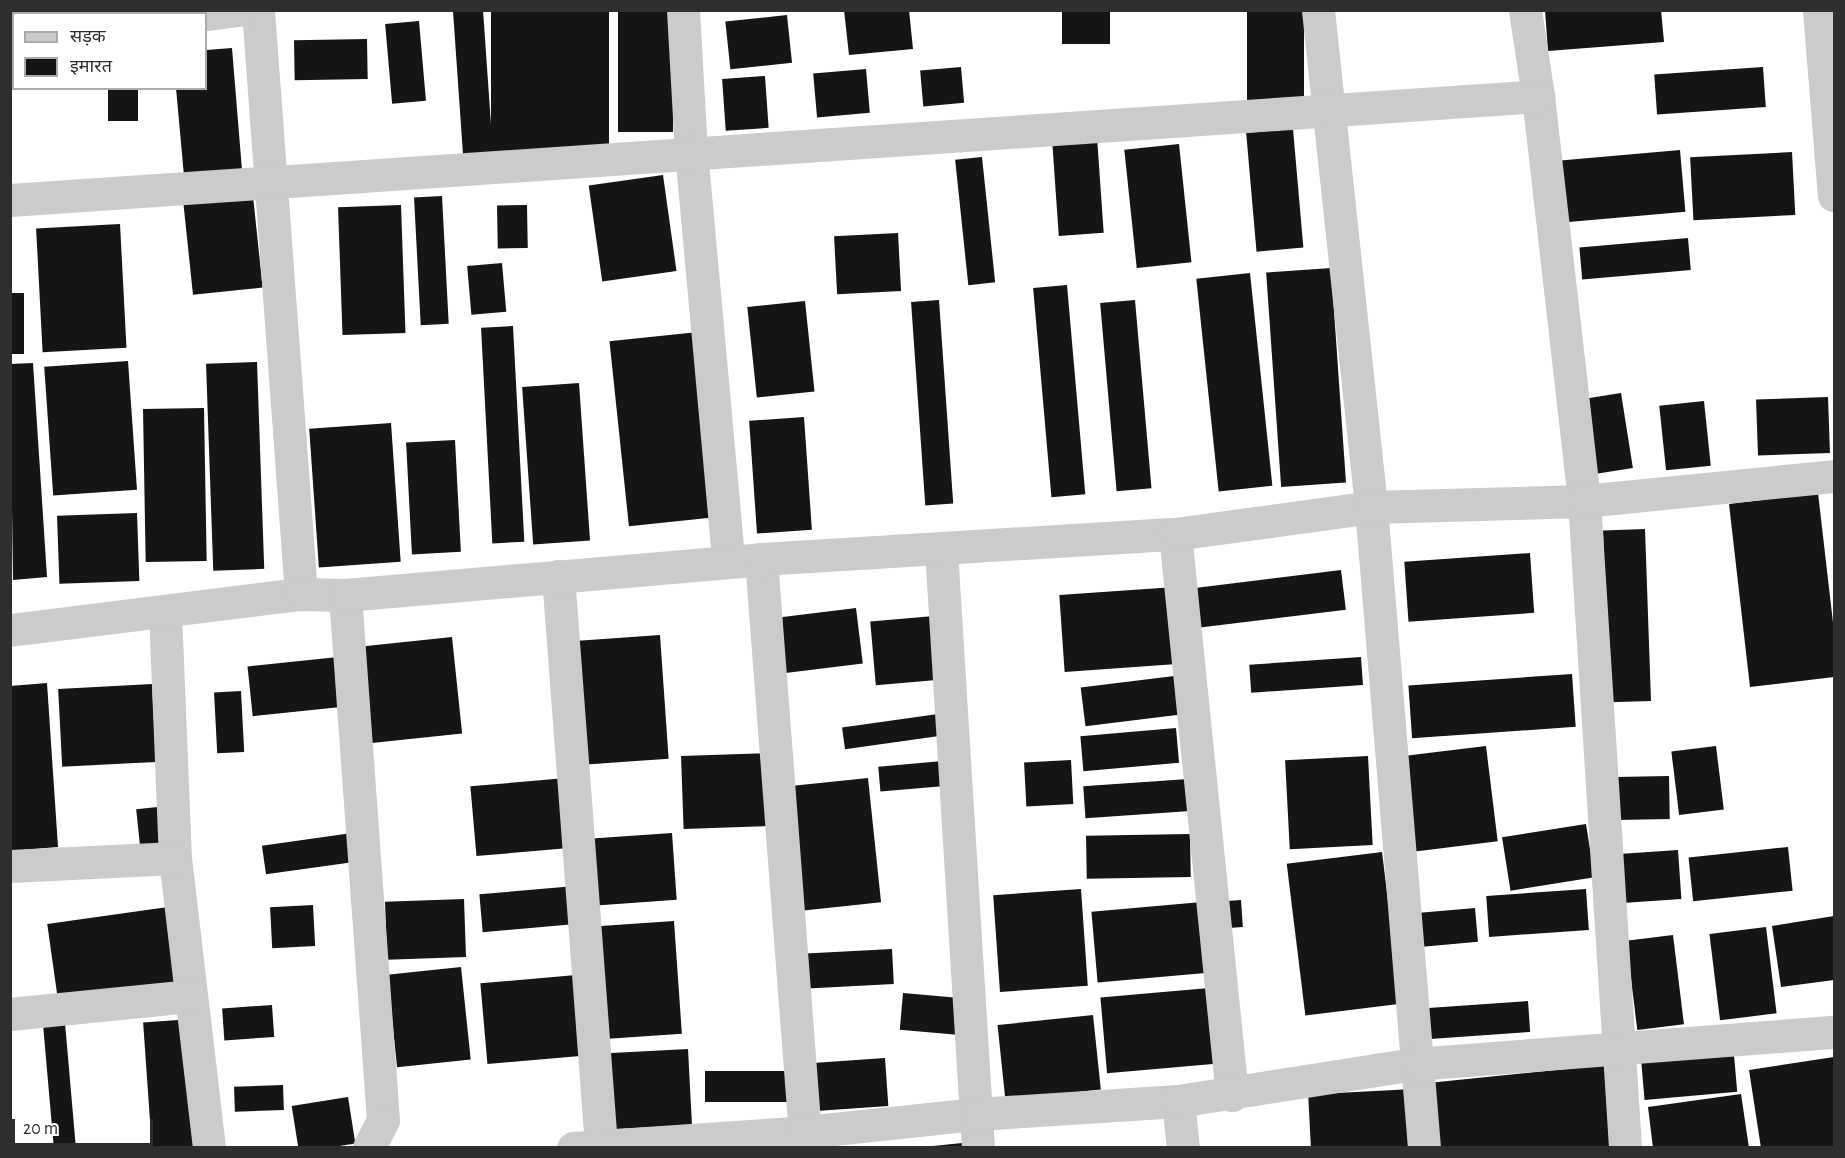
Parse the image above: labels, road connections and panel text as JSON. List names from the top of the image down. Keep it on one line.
{"legend":["सड़क","इमारत"],"scale_bar":"20 m"}
